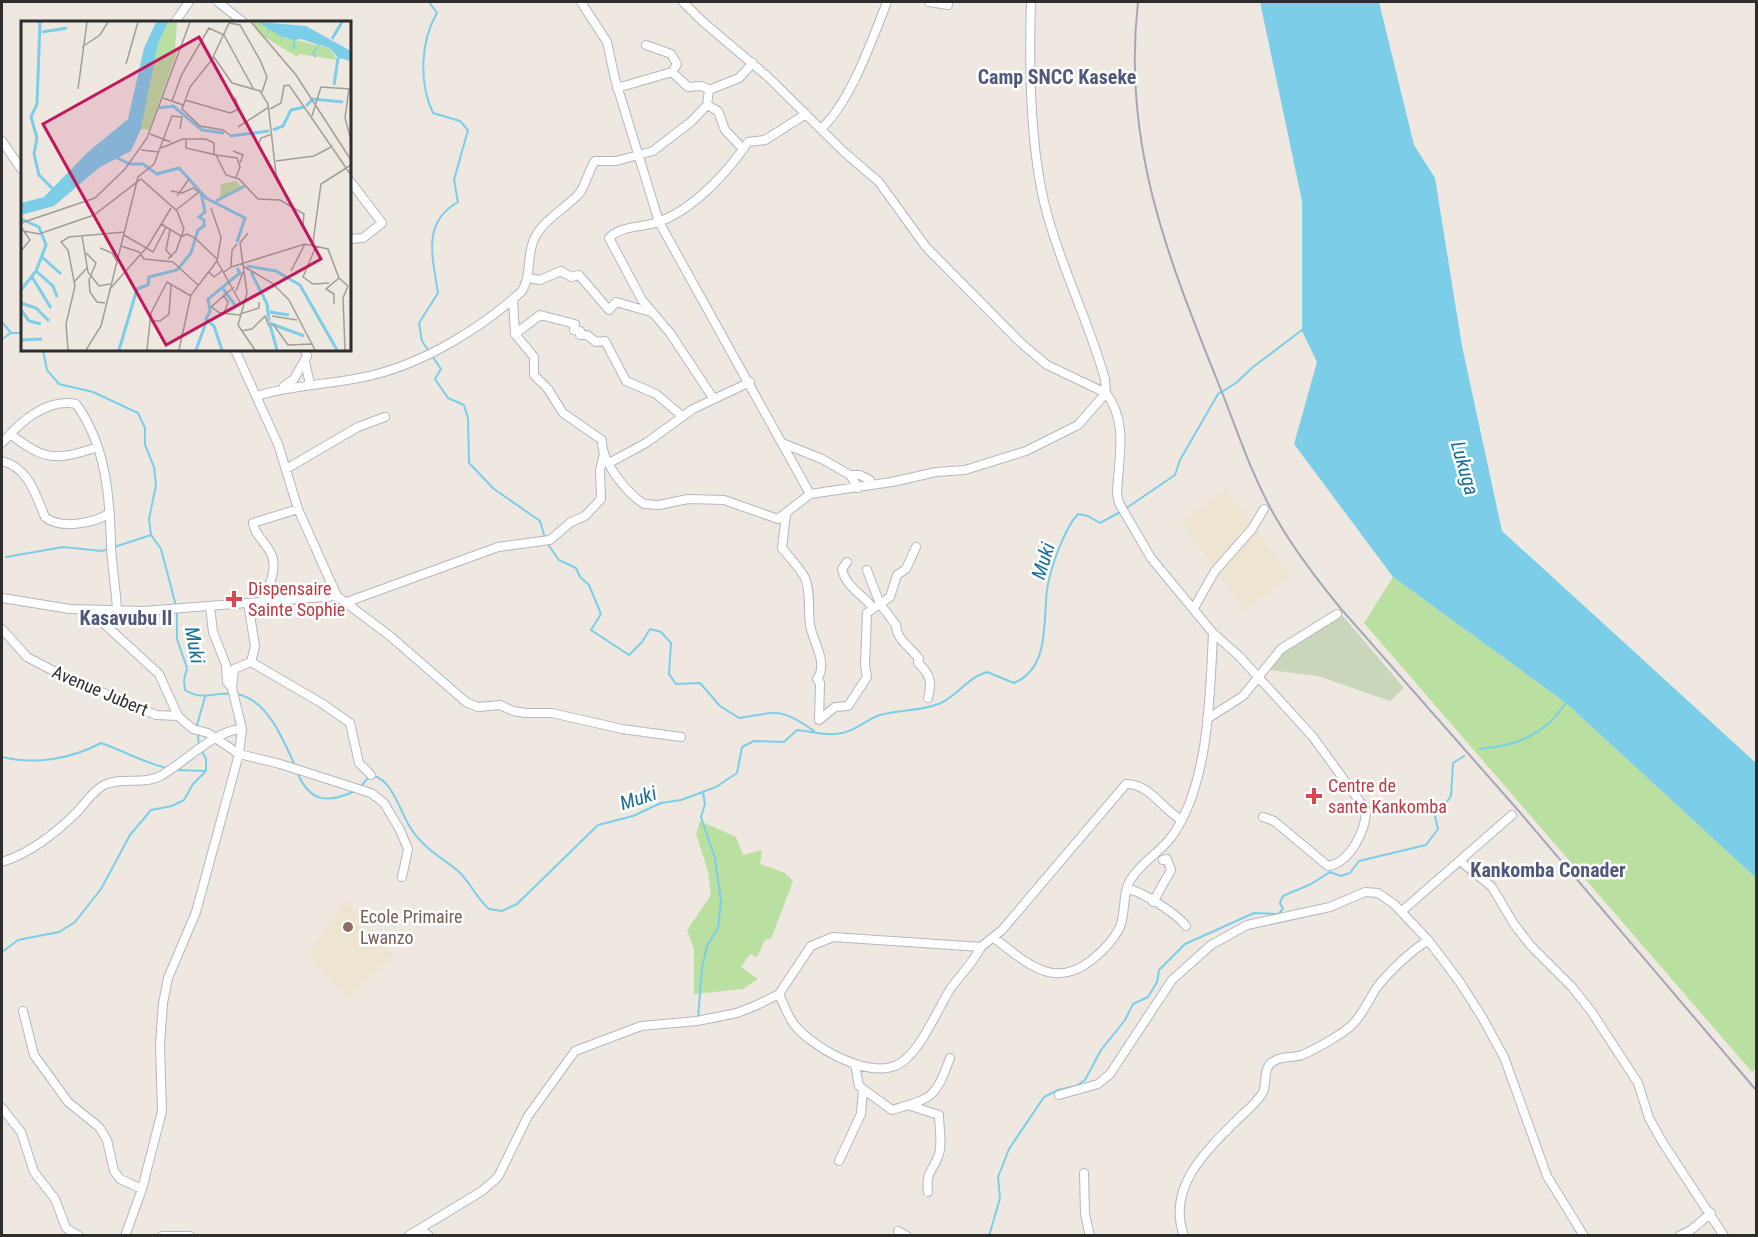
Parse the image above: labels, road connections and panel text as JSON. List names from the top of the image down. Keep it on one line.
{"streets":{"street":["Avenue Jubert"]},"districts":["Camp SNCC Kaseke","Kasavubu II","Kankomba Conader"],"water":["Lukuga","Muki"],"places":{"health":["Dispensaire Sainte Sophie","Centre de sante Kankomba"],"other":["Ecole Primaire Lwanzo"]}}
